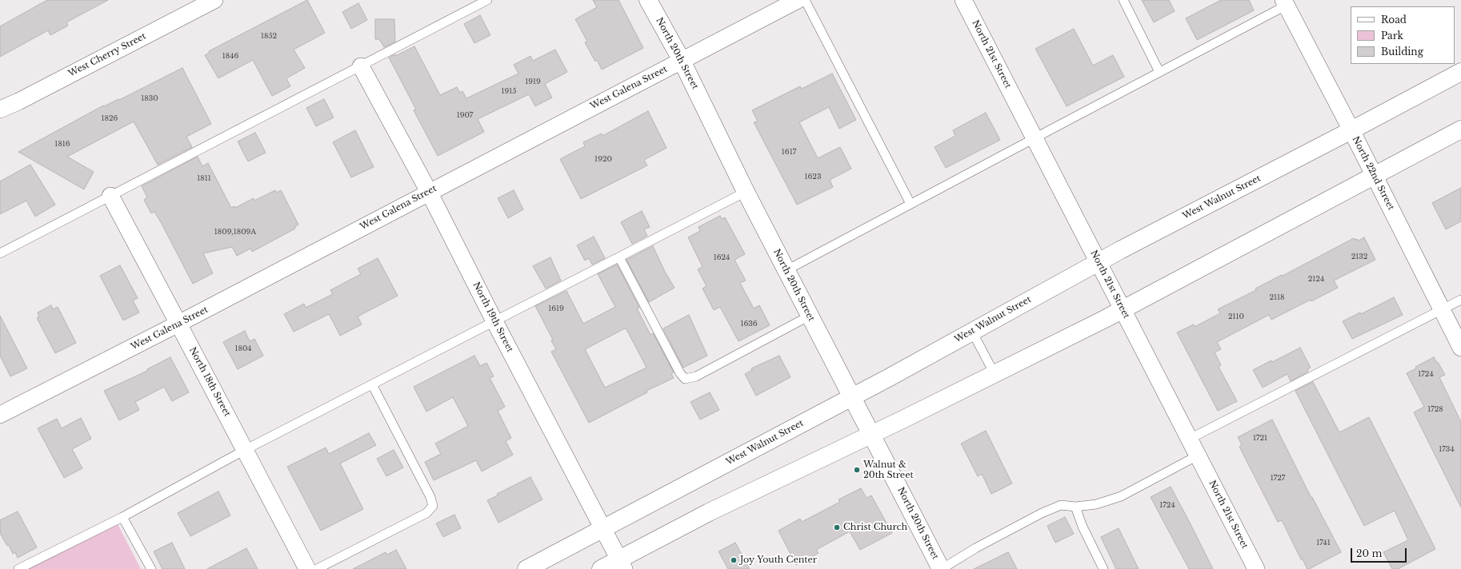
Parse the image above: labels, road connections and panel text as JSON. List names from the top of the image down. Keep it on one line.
{"streets":{"main road":["North 20th Street","West Walnut Street"],"street":["North 21st Street","West Cherry Street","West Galena Street","North 22nd Street","North 19th Street","North 18th Street"]},"crossings":[["North 20th Street","West Galena Street"],["North 20th Street","West Walnut Street"],["North 21st Street","West Walnut Street"],["West Galena Street","North 19th Street"],["West Galena Street","North 18th Street"],["North 22nd Street","West Walnut Street"],["West Walnut Street","North 19th Street"]],"places":["Walnut & 20th Street","Christ Church","Joy Youth Center"],"house_numbers":["1852","1846","1919","1915","1830","1907","1826","1816","1617","1920","1623","1811","1809,1809A","2132","1624","2124","2118","1619","2110","1636","1804","1724","1728","1721","1734","1727","1724","1741"],"legend":["Road","Park","Building"],"scale_bar":"20 m"}
